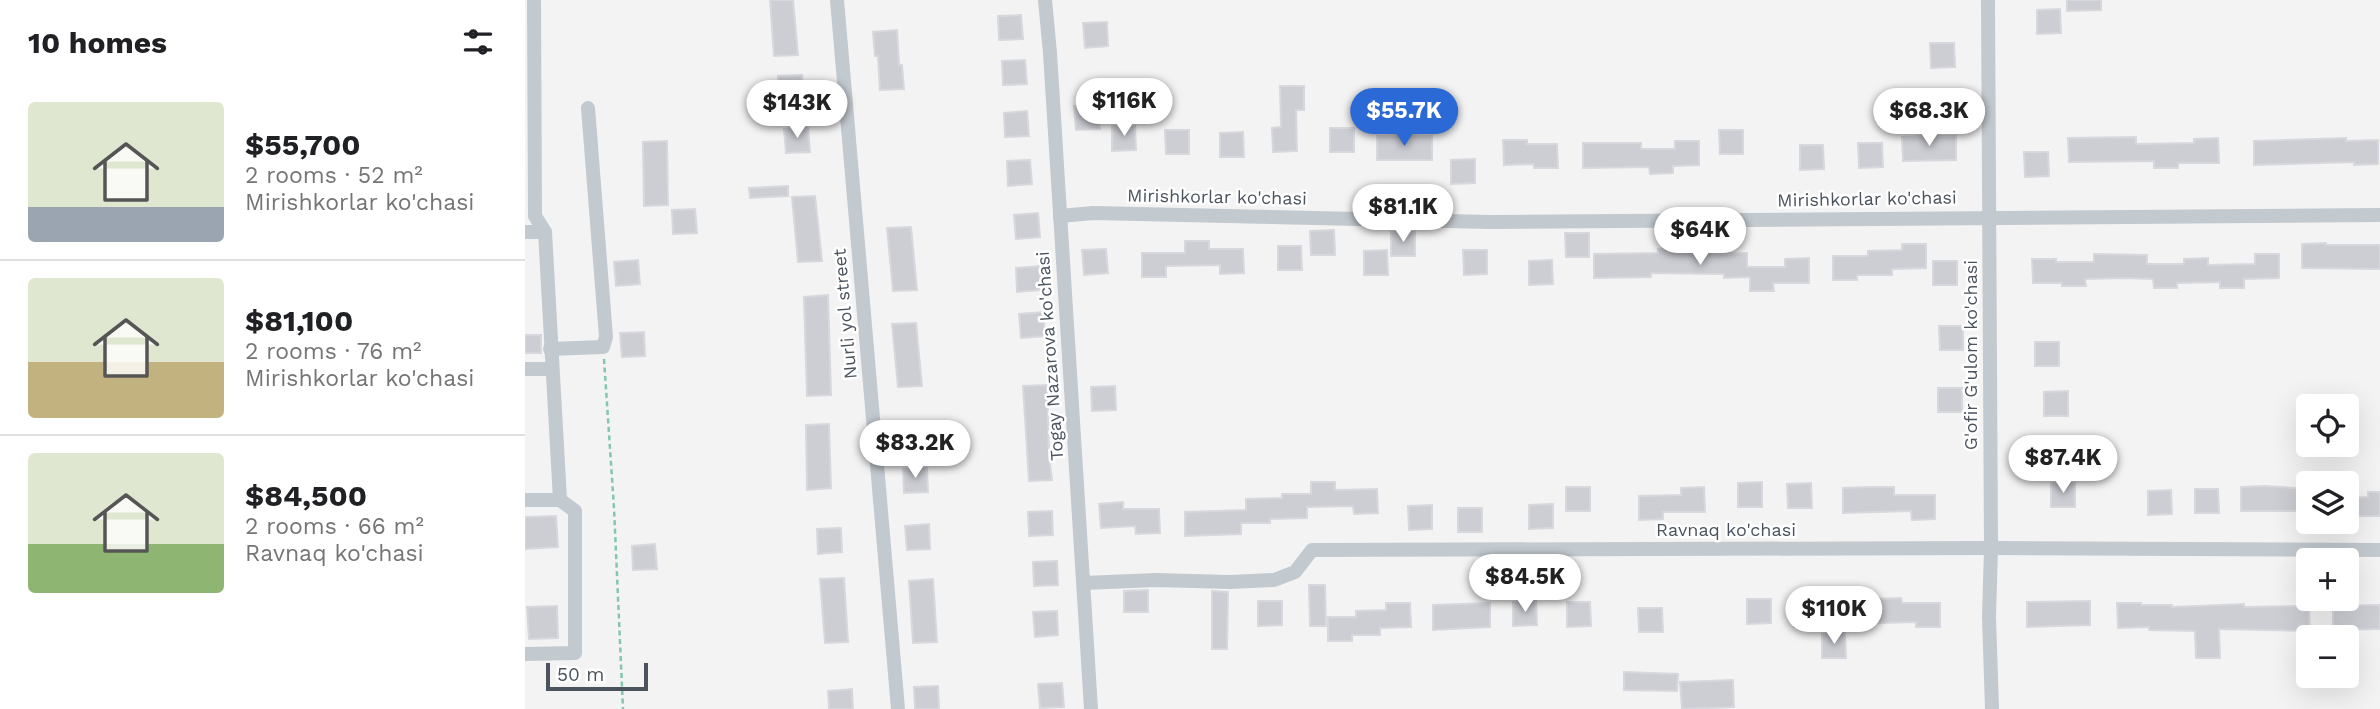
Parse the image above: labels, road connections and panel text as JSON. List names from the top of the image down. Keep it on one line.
{"streets":{"street":["Mirishkorlar ko'chasi","Nurli yol street","G'ofir G'ulom ko'chasi","Togay Nazarova ko'chasi","Ravnaq ko'chasi"]},"crossings":[["Mirishkorlar ko'chasi","G'ofir G'ulom ko'chasi"],["Mirishkorlar ko'chasi","Togay Nazarova ko'chasi"],["G'ofir G'ulom ko'chasi","Ravnaq ko'chasi"],["Togay Nazarova ko'chasi","Ravnaq ko'chasi"]],"scale_bar":"50 m","page":{"heading":"10 homes","price":["$116K","$143K","$55.7K","$68.3K","$81.1K","$64K","$83.2K","$87.4K","$84.5K","$110K"],"list":[{"name":"$55,700","note":"2 rooms · 52 m² · Mirishkorlar ko'chasi"},{"name":"$81,100","note":"2 rooms · 76 m² · Mirishkorlar ko'chasi"},{"name":"$84,500","note":"2 rooms · 66 m² · Ravnaq ko'chasi"}],"map_buttons":["+","−"],"scale":"50 m"}}
